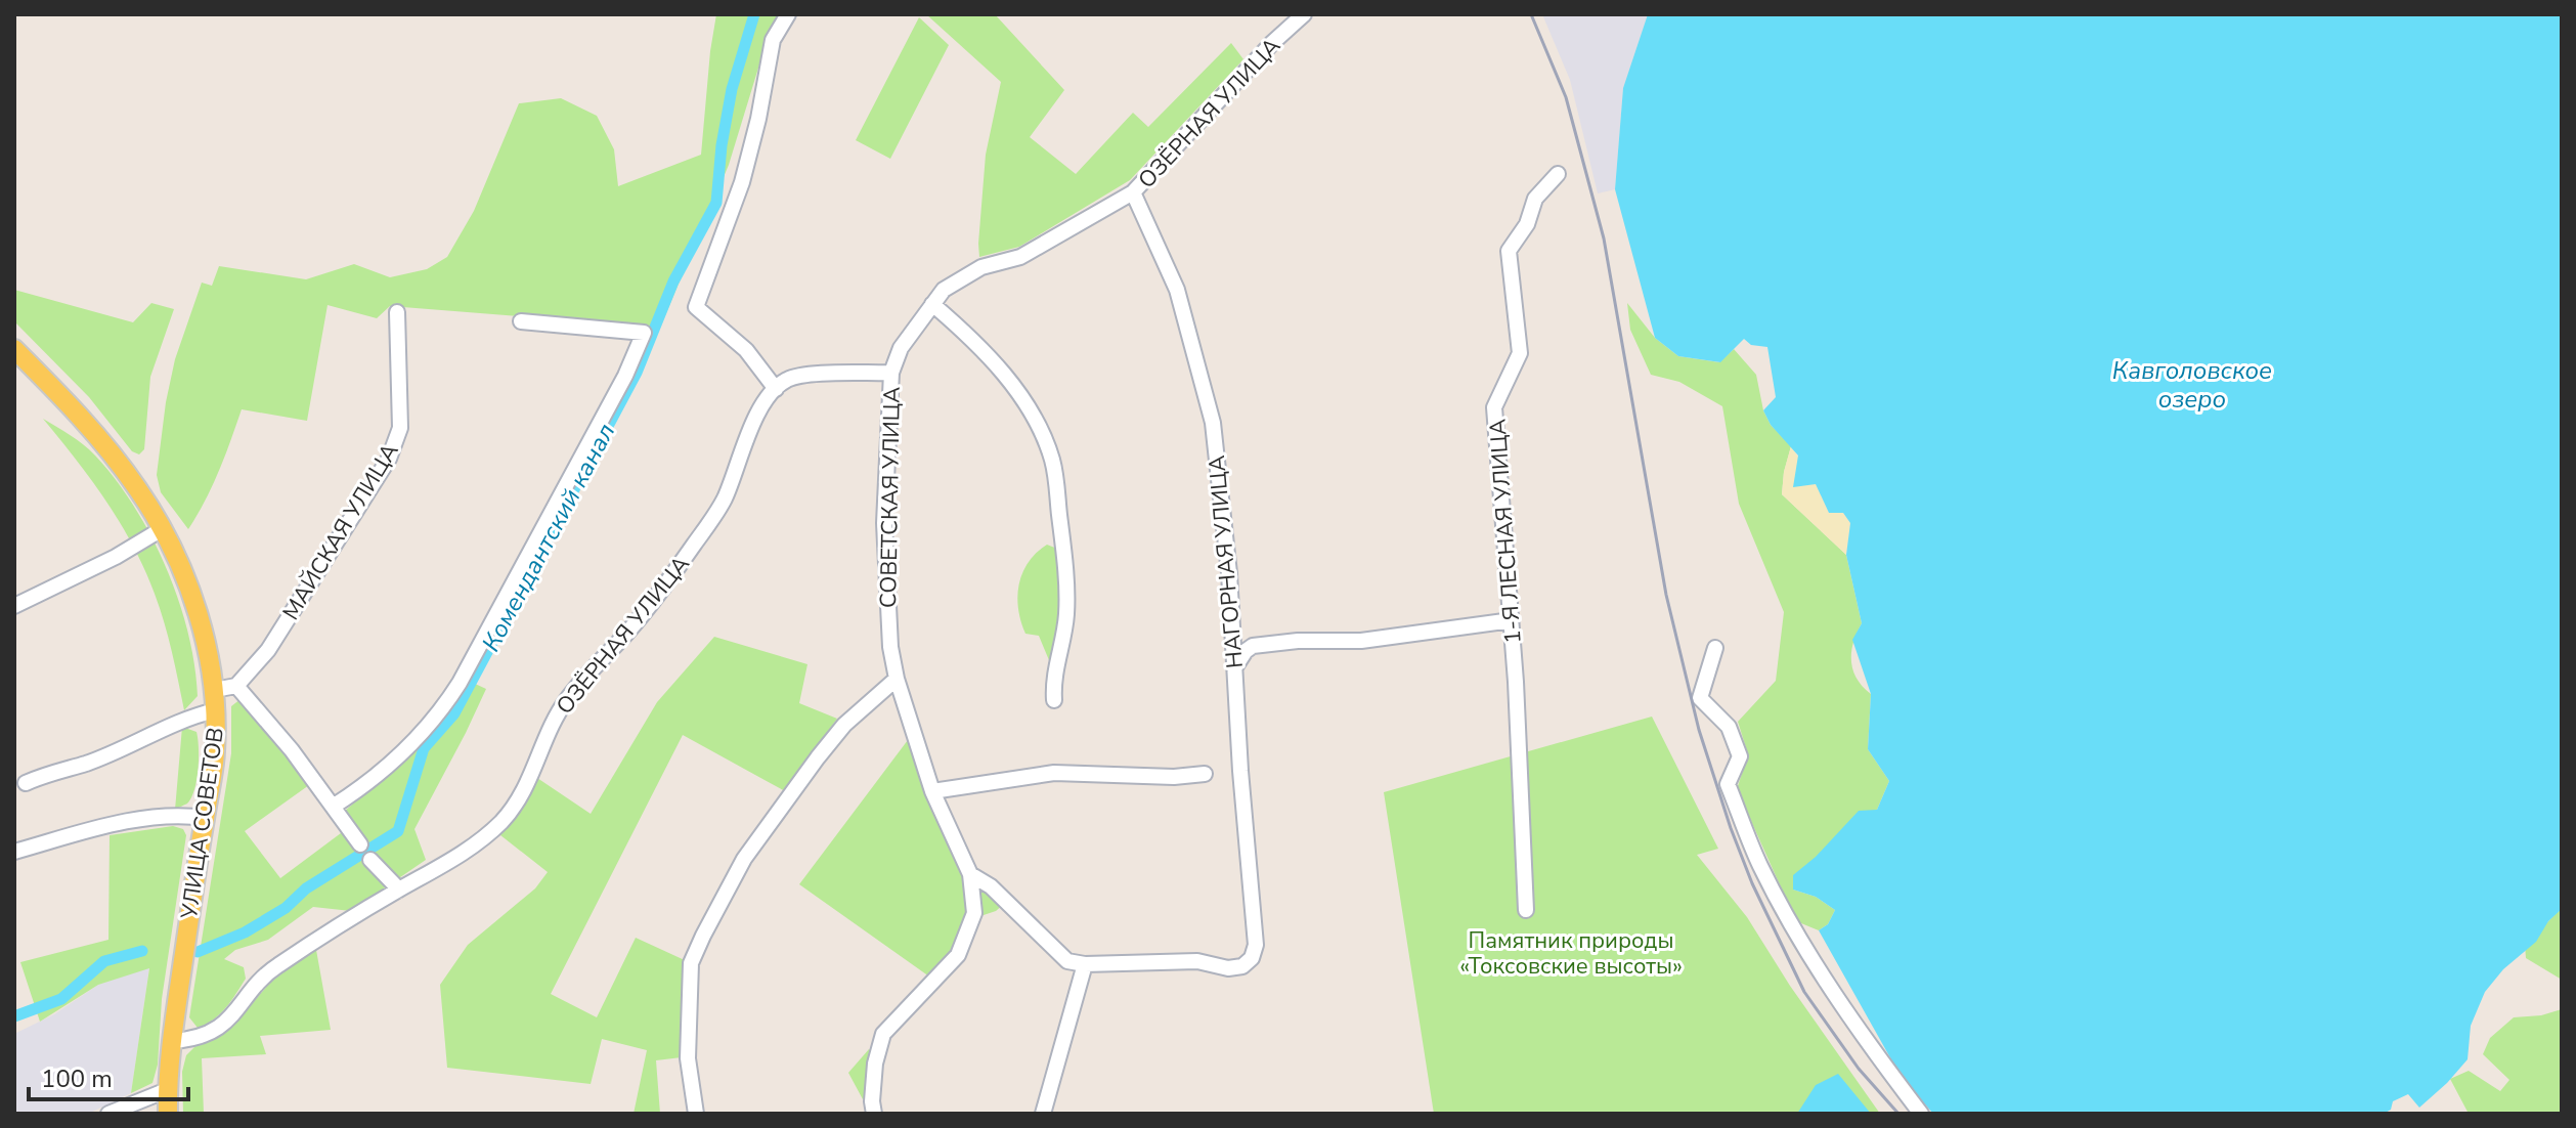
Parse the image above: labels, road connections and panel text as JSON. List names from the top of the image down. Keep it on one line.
{"streets":{"main road":["УЛИЦА СОВЕТОВ"],"street":["ОЗЁРНАЯ УЛИЦА","СОВЕТСКАЯ УЛИЦА","МАЙСКАЯ УЛИЦА","1-Я ЛЕСНАЯ УЛИЦА","НАГОРНАЯ УЛИЦА"]},"crossings":[["ОЗЁРНАЯ УЛИЦА","СОВЕТСКАЯ УЛИЦА"],["ОЗЁРНАЯ УЛИЦА","НАГОРНАЯ УЛИЦА"],["ОЗЁРНАЯ УЛИЦА","УЛИЦА СОВЕТОВ"]],"water":["Кавголовское озеро","Комендантский канал"],"parks":["Памятник природы «Токсовские высоты»"],"scale_bar":"100 m"}
